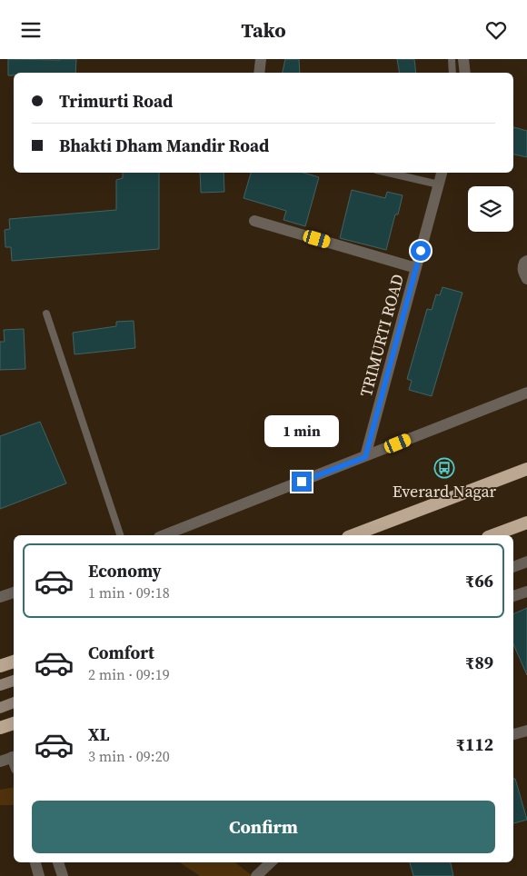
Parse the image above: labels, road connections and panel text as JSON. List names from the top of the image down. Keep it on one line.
{"streets":{"street":["TRIMURTI ROAD"]},"places":{"bus stop":["Everard Nagar"]},"page":{"header":"Tako","banner":["Trimurti Road","Bhakti Dham Mandir Road"],"bubble":"1 min","list":[{"name":"Economy","note":"1 min · 09:18","value":"₹66"},{"name":"Comfort","note":"2 min · 09:19","value":"₹89"},{"name":"XL","note":"3 min · 09:20","value":"₹112"}],"buttons":"Confirm"}}
